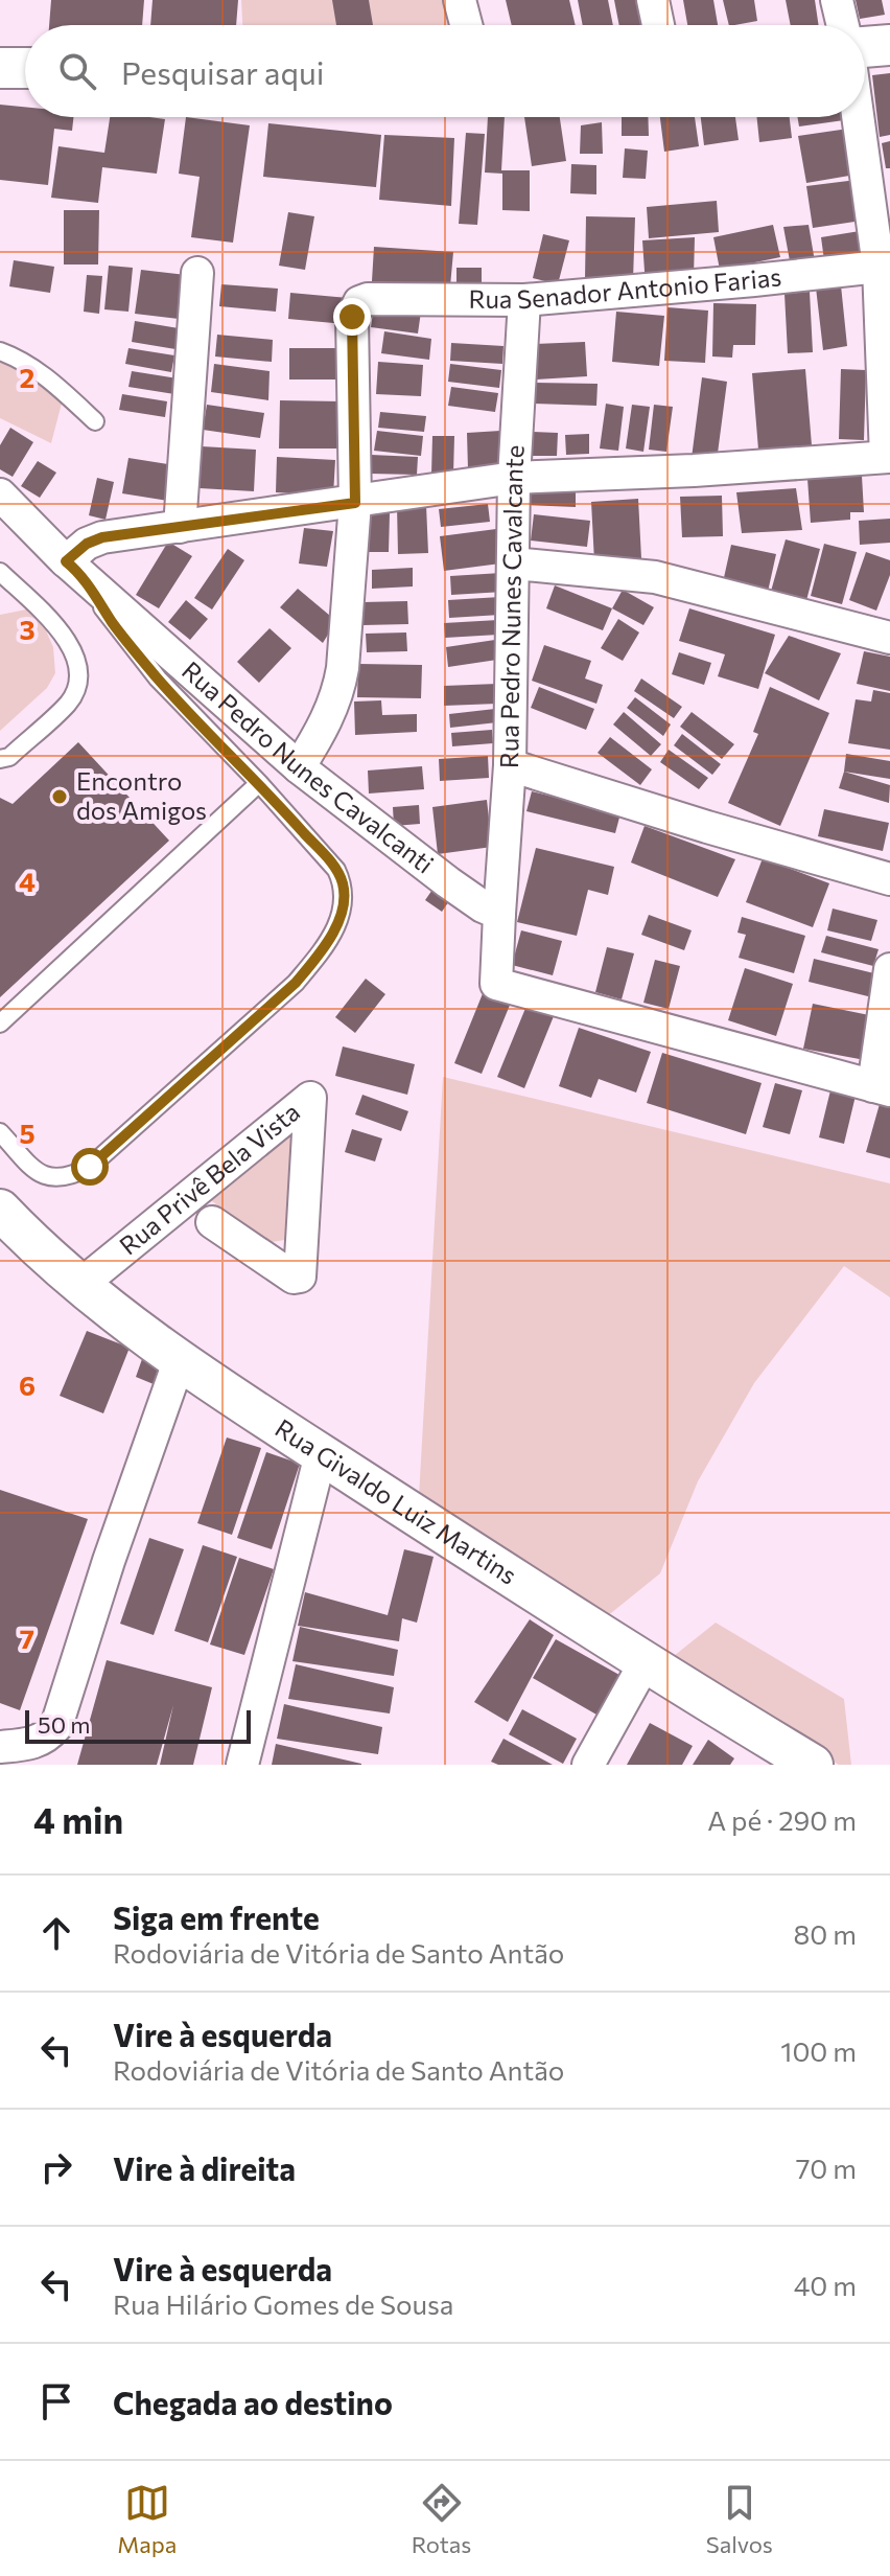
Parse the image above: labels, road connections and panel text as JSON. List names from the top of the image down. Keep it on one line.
{"streets":{"street":["Rua Senador Antonio Farias","Rua Pedro Nunes Cavalcante","Rua Pedro Nunes Cavalcanti","Rua Privê Bela Vista","Rua Givaldo Luiz Martins"]},"crossings":[["Rua Senador Antonio Farias","Rua Pedro Nunes Cavalcante"],["Rua Pedro Nunes Cavalcante","Rua Pedro Nunes Cavalcanti"],["Rua Privê Bela Vista","Rua Givaldo Luiz Martins"]],"places":["Encontro dos Amigos"],"scale_bar":"50 m","page":{"search":"Pesquisar aqui","scale":"50 m","heading":["4 min","A pé · 290 m"],"list":[["Siga em frente","Rodoviária de Vitória de Santo Antão","80 m"],["Vire à esquerda","Rodoviária de Vitória de Santo Antão","100 m"],["Vire à direita","70 m"],["Vire à esquerda","Rua Hilário Gomes de Sousa","40 m"],"Chegada ao destino"],"nav":["Mapa","Rotas","Salvos"]},"grid":{"rows":["2","3","4","5","6","7"]}}
